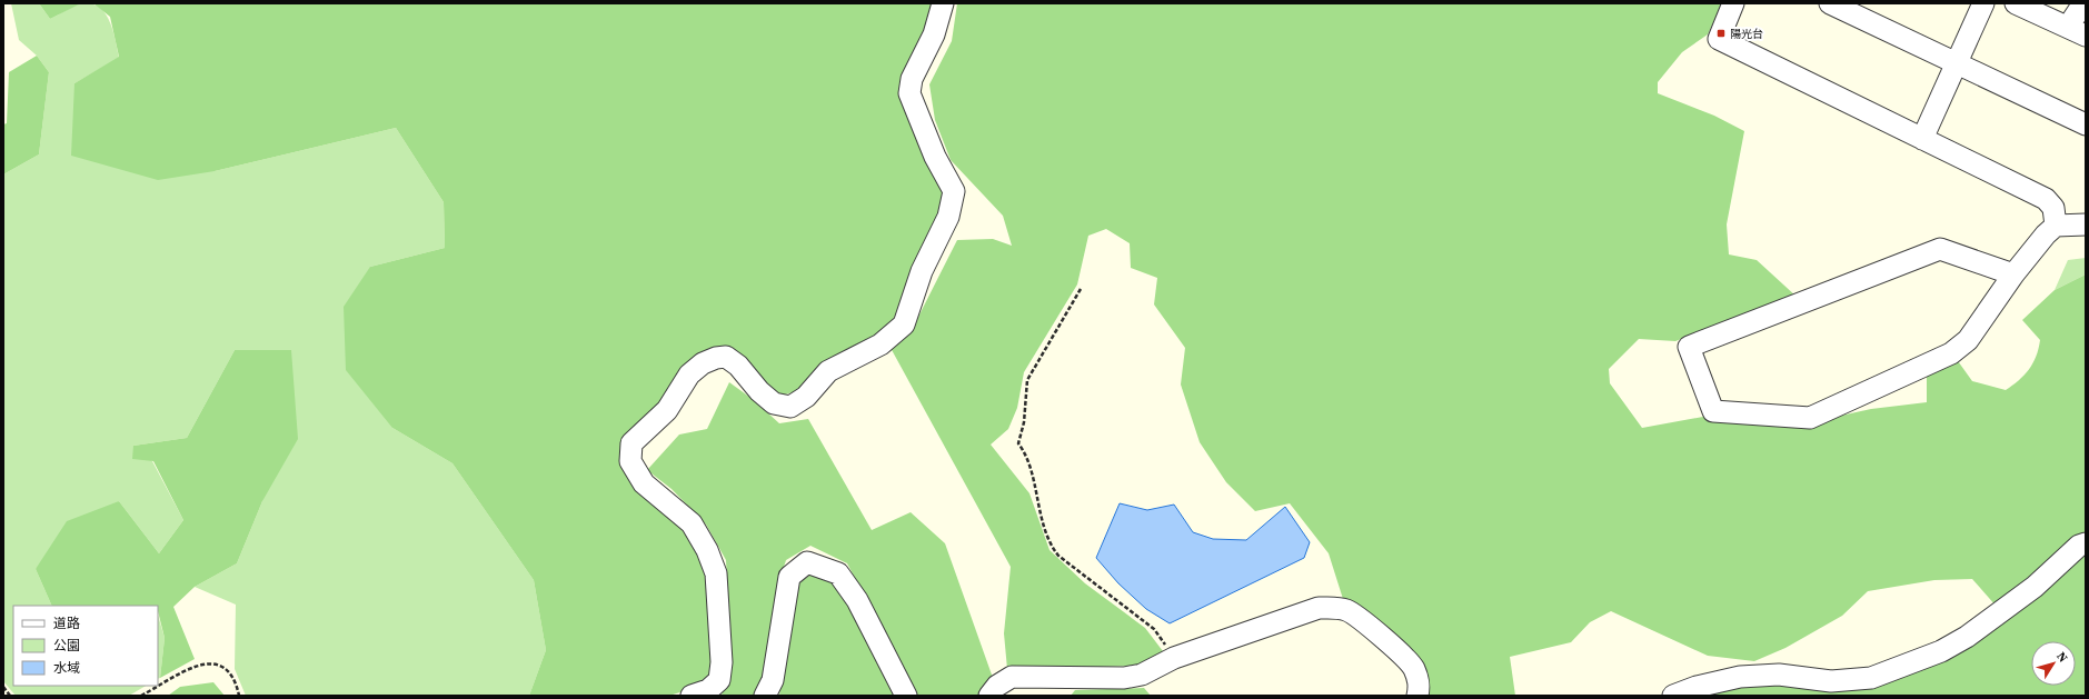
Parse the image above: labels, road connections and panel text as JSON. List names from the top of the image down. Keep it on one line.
{"places":{"transit":["陽光台"]},"legend":["道路","公園","水域"],"north":"top right"}
